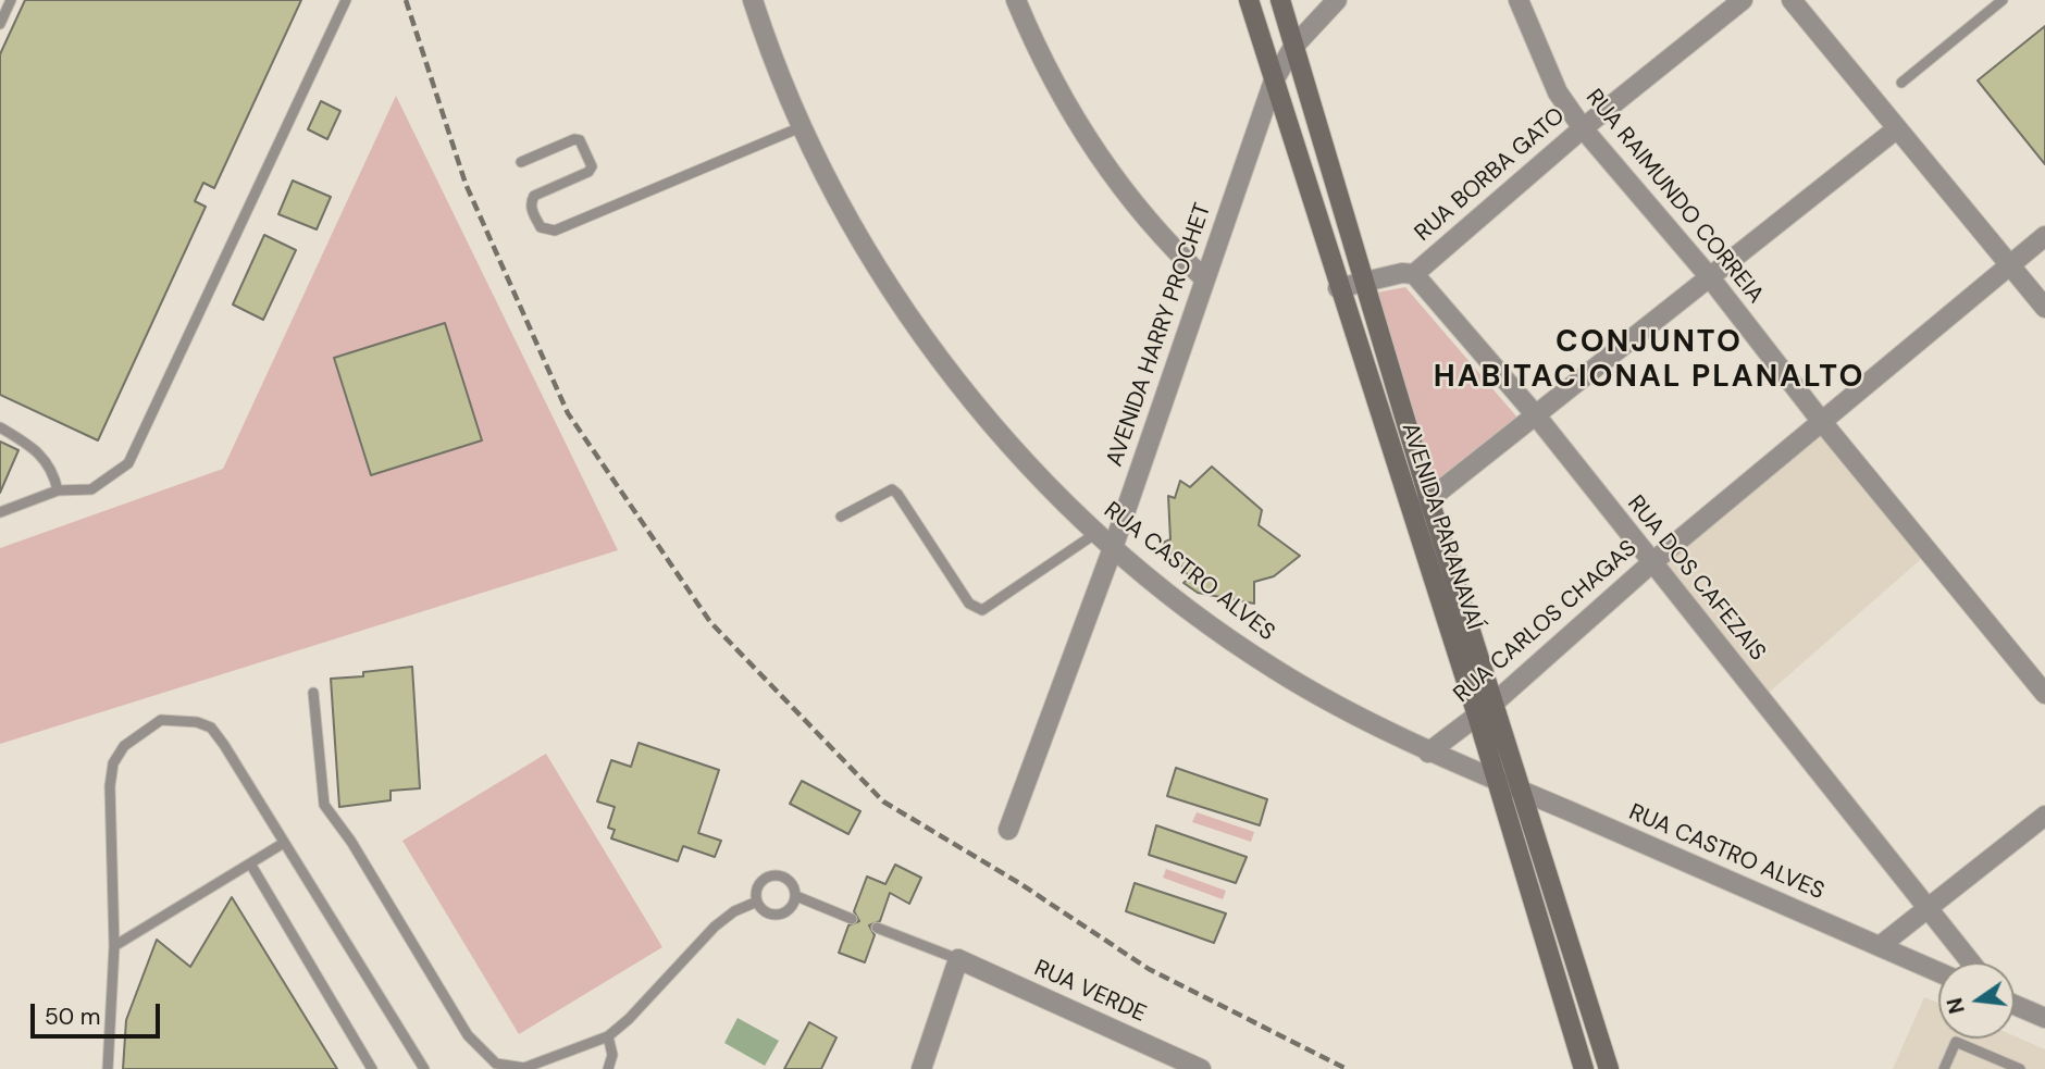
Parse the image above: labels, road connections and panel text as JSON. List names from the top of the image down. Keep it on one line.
{"streets":{"main road":["AVENIDA PARANAVAÍ"],"street":["RUA BORBA GATO","RUA RAIMUNDO CORREIA","AVENIDA HARRY PROCHET","RUA CASTRO ALVES","RUA DOS CAFEZAIS","RUA CARLOS CHAGAS","RUA VERDE"]},"crossings":[["RUA BORBA GATO","RUA RAIMUNDO CORREIA"],["RUA BORBA GATO","RUA DOS CAFEZAIS"],["RUA RAIMUNDO CORREIA","RUA CARLOS CHAGAS"],["AVENIDA HARRY PROCHET","AVENIDA PARANAVAÍ"],["AVENIDA HARRY PROCHET","RUA CASTRO ALVES"],["AVENIDA PARANAVAÍ","RUA CASTRO ALVES"],["AVENIDA PARANAVAÍ","RUA CARLOS CHAGAS"],["RUA CASTRO ALVES","RUA CARLOS CHAGAS"],["RUA DOS CAFEZAIS","RUA CARLOS CHAGAS"]],"districts":["CONJUNTO HABITACIONAL PLANALTO"],"scale_bar":"50 m","north":"left"}
